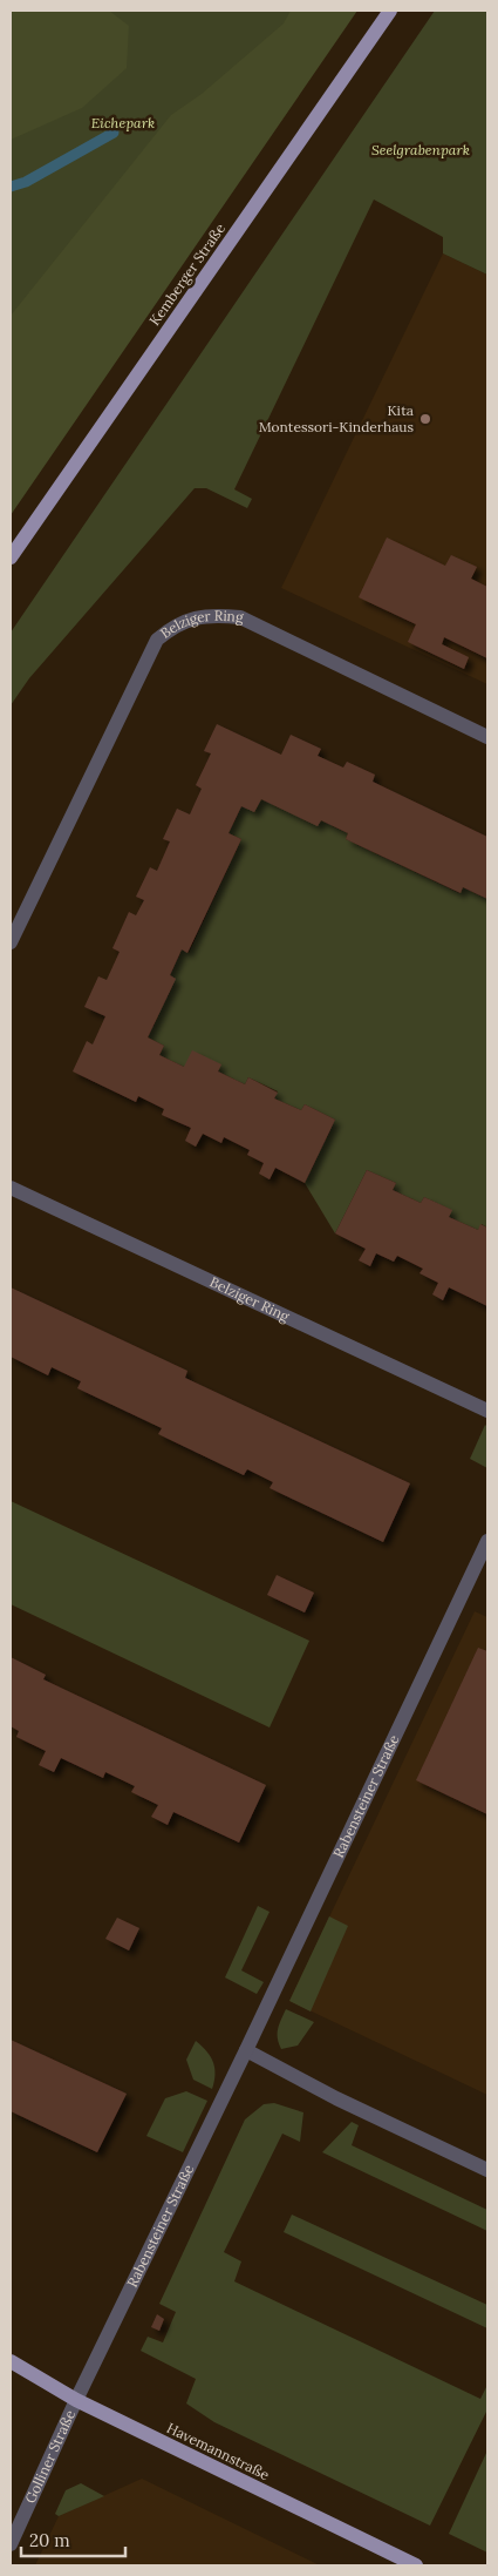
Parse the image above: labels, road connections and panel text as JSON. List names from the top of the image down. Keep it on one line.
{"streets":{"main road":["Kemberger Straße","Havemannstraße"],"street":["Belziger Ring","Rabensteiner Straße","Golliner Straße"]},"crossings":[["Rabensteiner Straße","Havemannstraße"],["Rabensteiner Straße","Golliner Straße"],["Havemannstraße","Golliner Straße"]],"parks":["Eichepark","Seelgrabenpark"],"places":["Kita Montessori-Kinderhaus"],"scale_bar":"20 m"}
